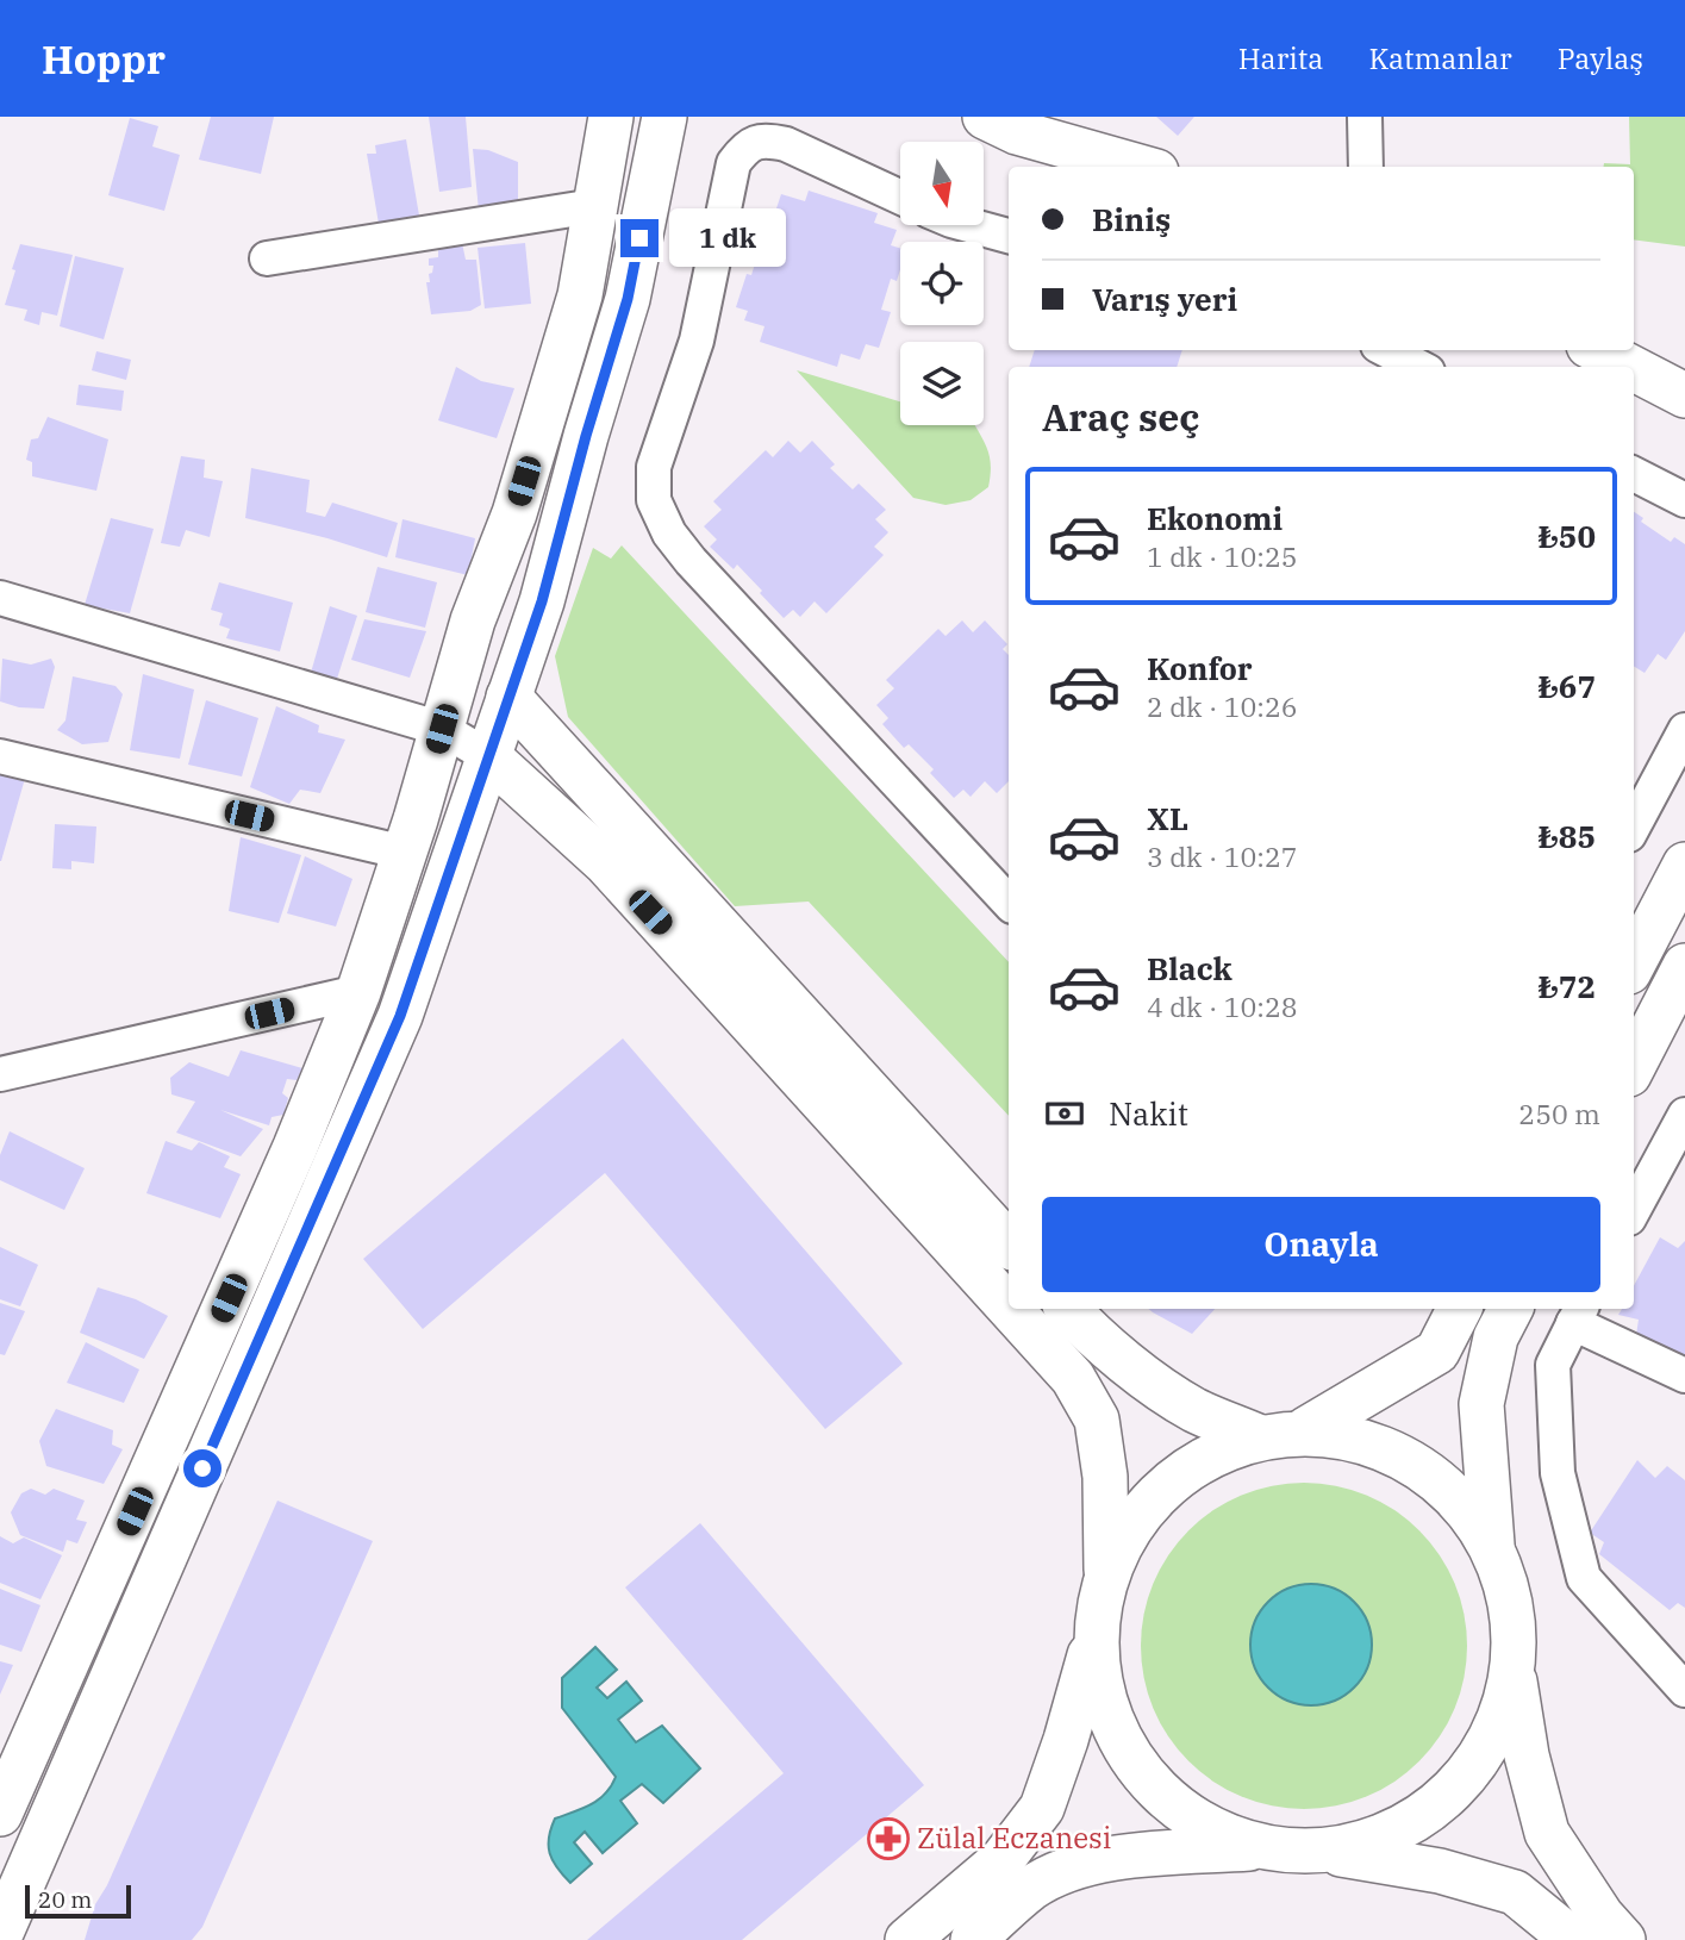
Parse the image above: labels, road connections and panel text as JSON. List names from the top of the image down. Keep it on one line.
{"places":{"pharmacy":["Zülal Eczanesi"]},"scale_bar":"20 m","north":"bottom","page":{"header":"Hoppr","nav":["Harita","Katmanlar","Paylaş"],"banner":["Biniş","Varış yeri"],"bubble":"1 dk","heading":"Araç seç","list":[{"name":"Ekonomi","note":"1 dk · 10:25","value":"₺50"},{"name":"Konfor","note":"2 dk · 10:26","value":"₺67"},{"name":"XL","note":"3 dk · 10:27","value":"₺85"},{"name":"Black","note":"4 dk · 10:28","value":"₺72"}],"pay":["Nakit","250 m"],"buttons":"Onayla","scale":"20 m"}}
